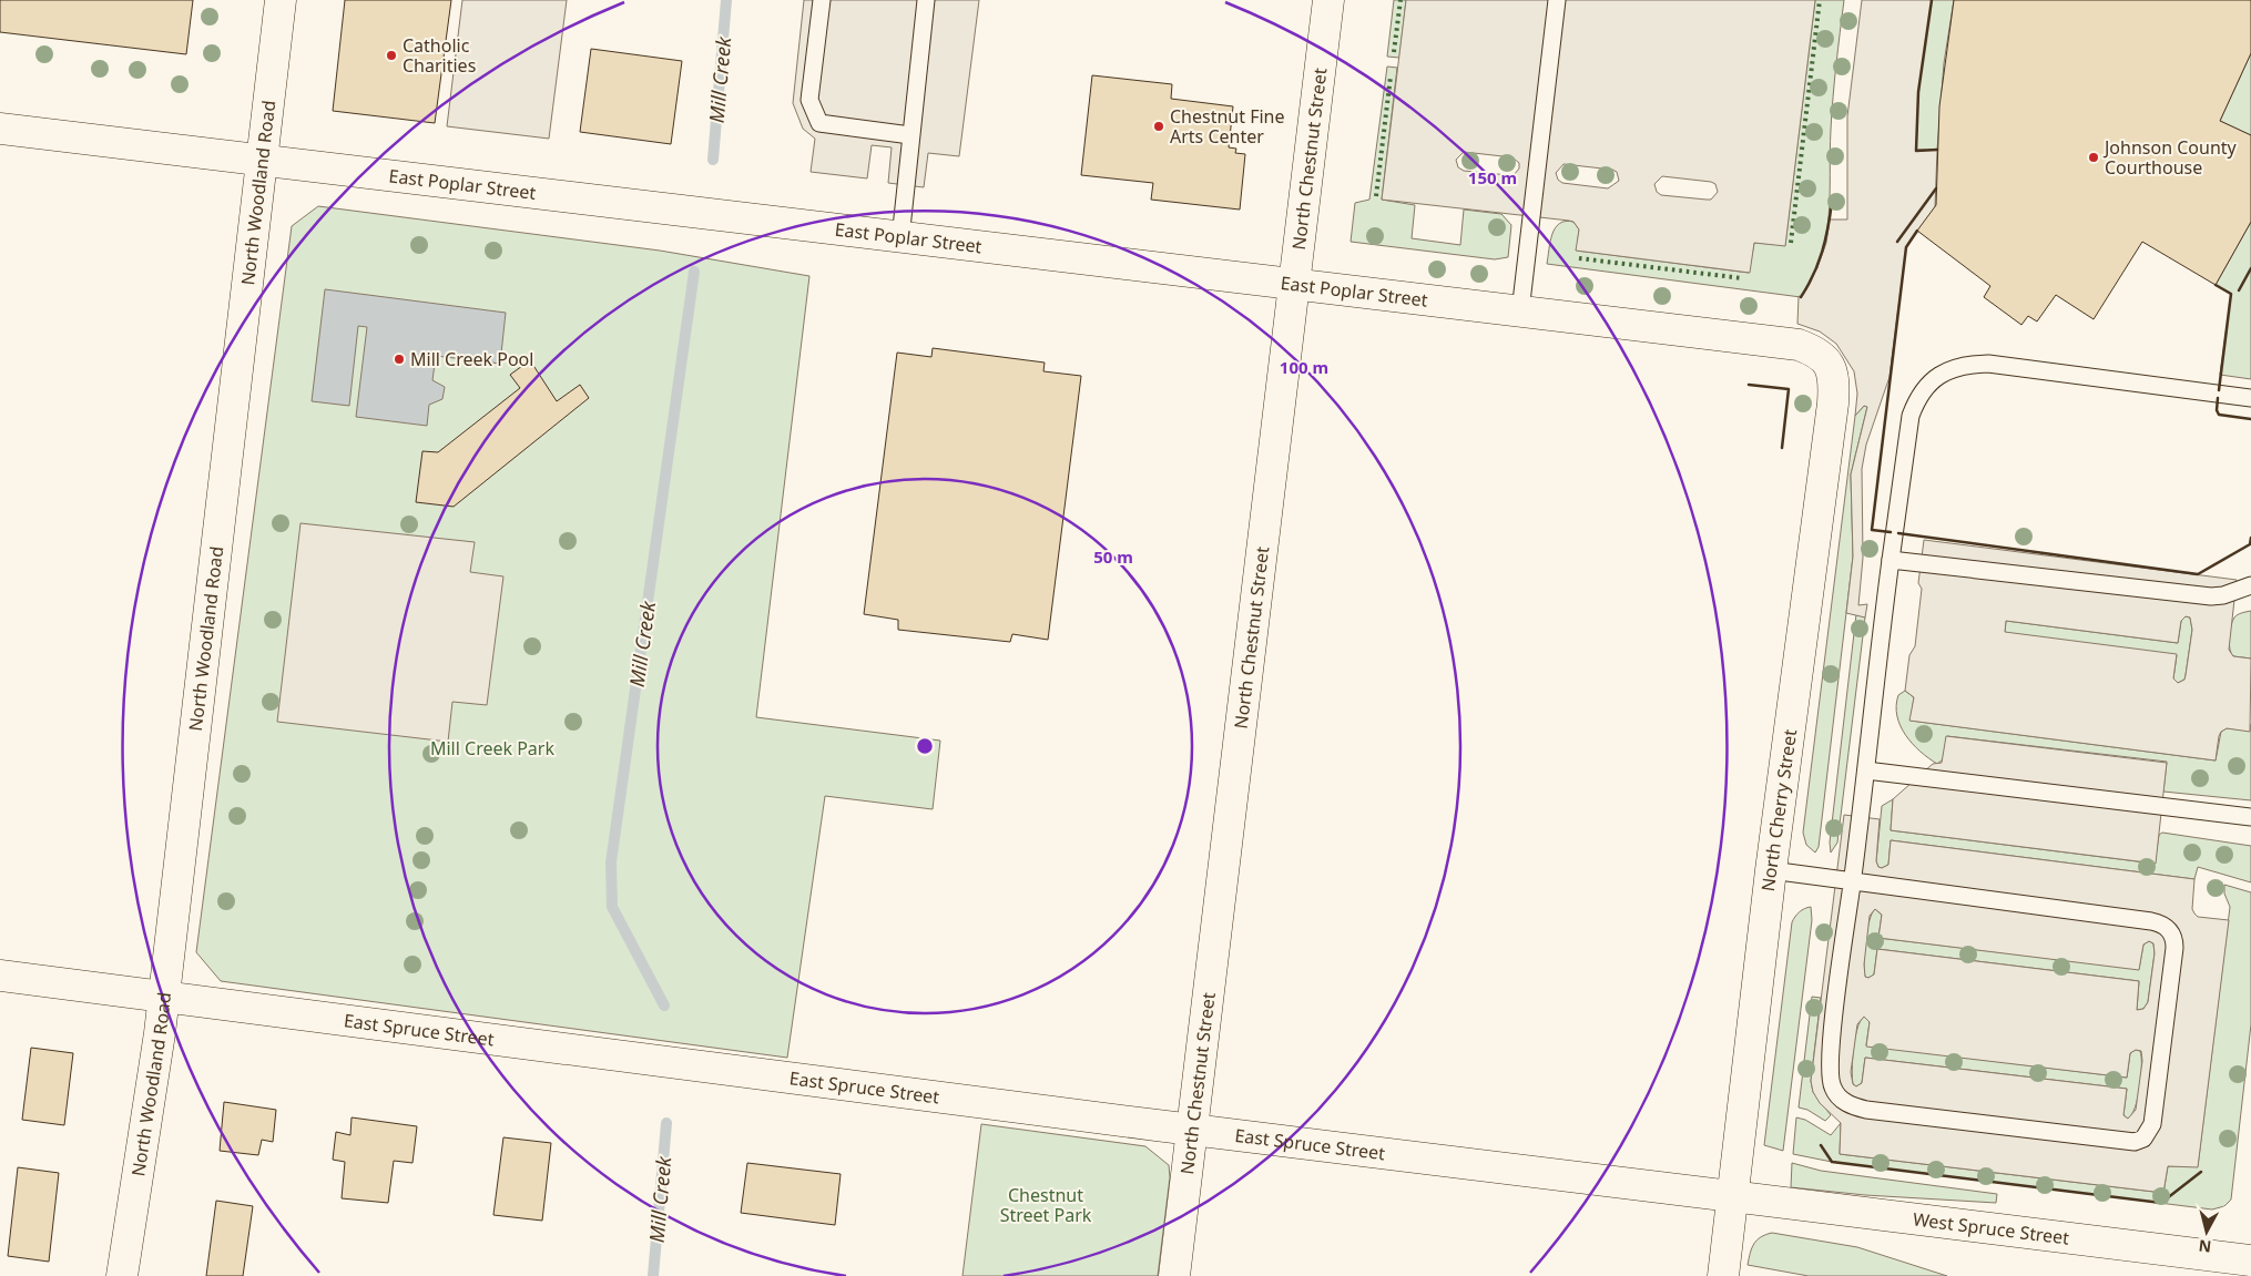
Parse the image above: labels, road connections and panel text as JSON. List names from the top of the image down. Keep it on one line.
{"streets":{"street":["North Chestnut Street","East Poplar Street","North Woodland Road","North Cherry Street","East Spruce Street","West Spruce Street"]},"crossings":[["North Chestnut Street","East Poplar Street"],["North Chestnut Street","East Spruce Street"],["East Poplar Street","North Woodland Road"],["East Poplar Street","North Cherry Street"],["North Woodland Road","East Spruce Street"],["North Cherry Street","East Spruce Street"],["North Cherry Street","West Spruce Street"],["East Spruce Street","West Spruce Street"]],"water":["Mill Creek"],"parks":["Mill Creek Park","Chestnut Street Park"],"places":["Catholic Charities","Chestnut Fine Arts Center","Johnson County Courthouse","Mill Creek Pool"],"north":"bottom","rings":["150 m","100 m","50 m"]}
